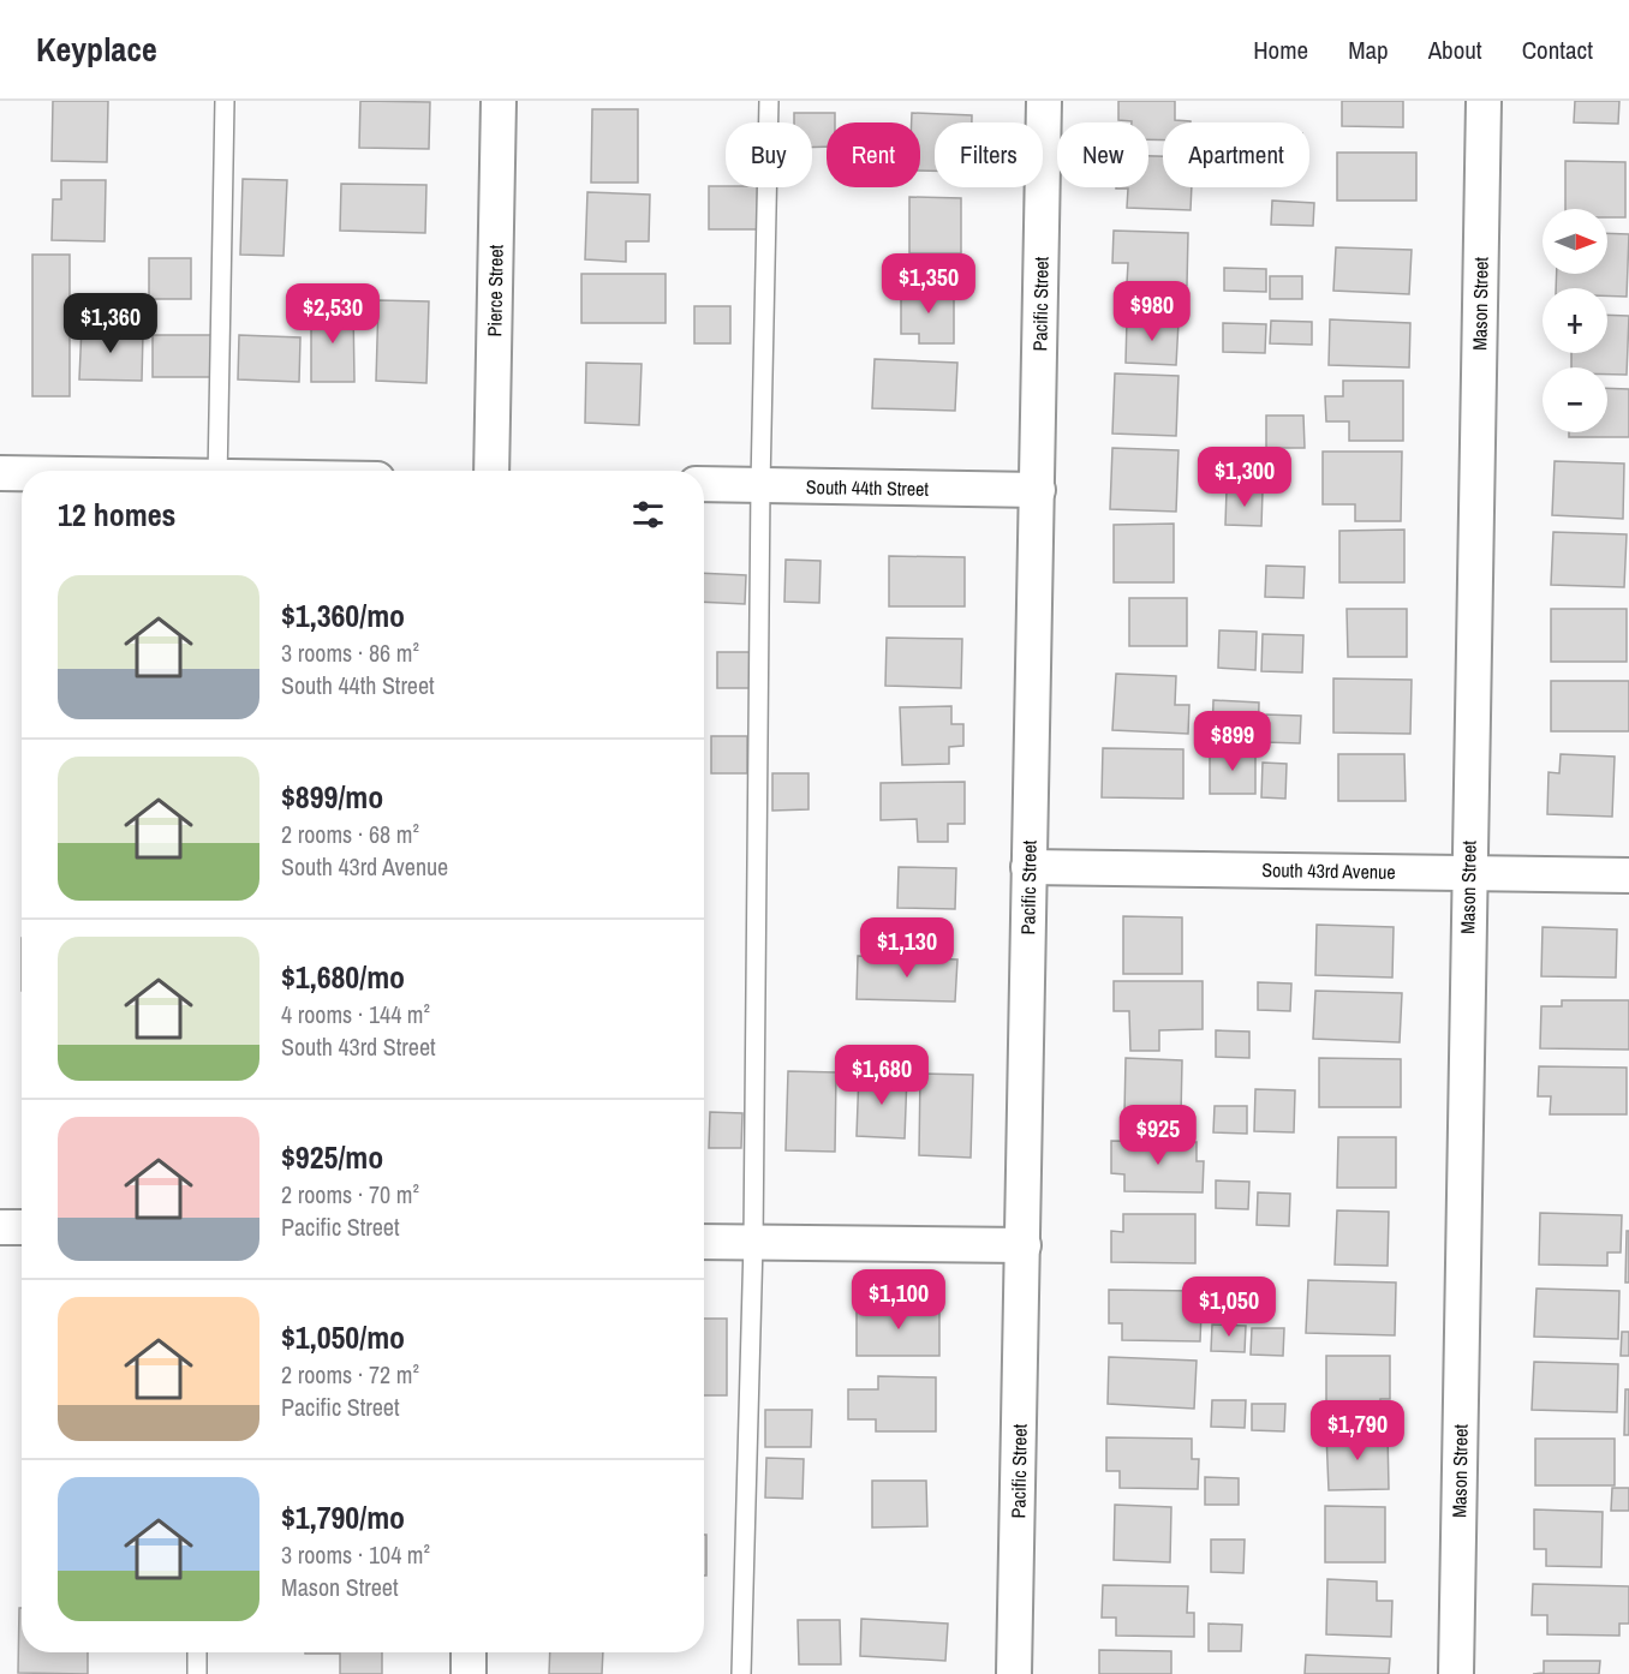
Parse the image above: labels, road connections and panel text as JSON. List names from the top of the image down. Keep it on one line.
{"streets":{"street":["Pierce Street","Pacific Street","Mason Street","South 44th Street","South 43rd Avenue"]},"crossings":[["Pacific Street","South 44th Street"],["Pacific Street","South 43rd Avenue"],["Mason Street","South 43rd Avenue"]],"north":"right","page":{"header":"Keyplace","nav":["Home","Map","About","Contact"],"chip":["Buy","Rent","Filters","New","Apartment"],"map_buttons":["+","−"],"price":["$1,350","$980","$2,530","$1,360","$1,300","$899","$1,130","$1,680","$925","$1,100","$1,050","$1,790"],"heading":"12 homes","list":[{"name":"$1,360/mo","note":"3 rooms · 86 m² · South 44th Street"},{"name":"$899/mo","note":"2 rooms · 68 m² · South 43rd Avenue"},{"name":"$1,680/mo","note":"4 rooms · 144 m² · South 43rd Street"},{"name":"$925/mo","note":"2 rooms · 70 m² · Pacific Street"},{"name":"$1,050/mo","note":"2 rooms · 72 m² · Pacific Street"},{"name":"$1,790/mo","note":"3 rooms · 104 m² · Mason Street"}]}}
